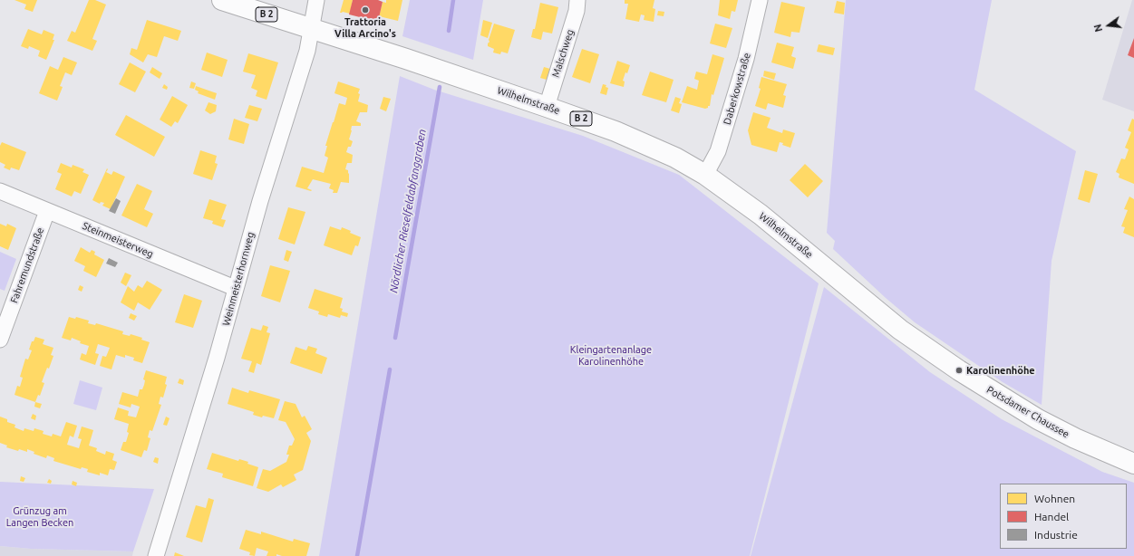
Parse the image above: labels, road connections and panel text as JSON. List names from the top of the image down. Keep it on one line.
{"streets":{"main road":["B 2","Wilhelmstraße","Potsdamer Chaussee"],"street":["Malschweg","Daberkowstraße","Steinmeisterweg","Fahremundstraße","Weinmeisterhornweg"]},"crossings":[["Malschweg","Wilhelmstraße"],["Daberkowstraße","Wilhelmstraße"],["Wilhelmstraße","Weinmeisterhornweg"],["Wilhelmstraße","Potsdamer Chaussee"],["Steinmeisterweg","Fahremundstraße"],["Steinmeisterweg","Weinmeisterhornweg"]],"water":["Nördlicher Rieselfeldabfanggraben"],"parks":["Kleingartenanlage Karolinenhöhe","Grünzug am Langen Becken"],"places":["Trattoria Villa Arcino's","Karolinenhöhe"],"legend":["Wohnen","Handel","Industrie"],"north":"left"}
